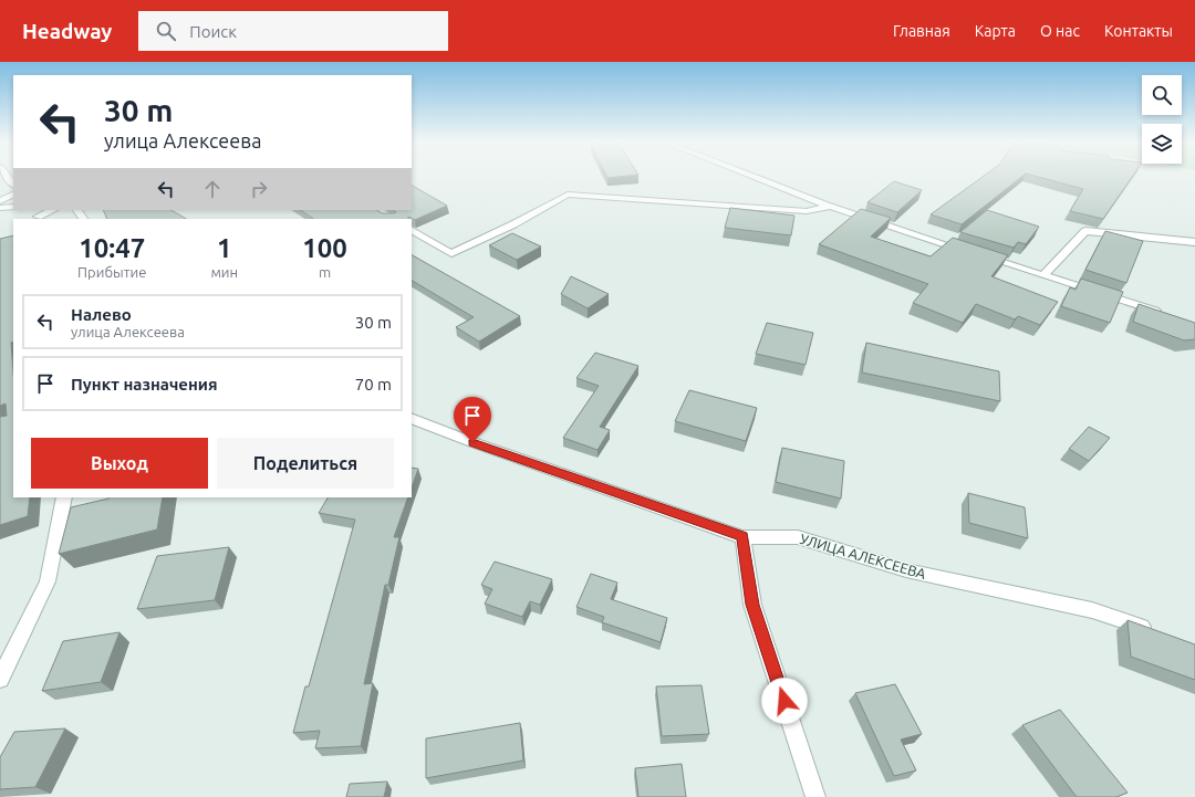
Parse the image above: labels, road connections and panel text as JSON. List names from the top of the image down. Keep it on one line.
{"streets":{"street":["УЛИЦА АЛЕКСЕЕВА"]},"page":{"header":"Headway","search":"Поиск","nav":["Главная","Карта","О нас","Контакты"],"turn":["30 m","улица Алексеева"],"eta":["10:47","Прибытие","1","мин","100","m"],"list":[{"name":"Налево","note":"улица Алексеева","value":"30 m"},{"name":"Пункт назначения","value":"70 m"}],"buttons":["Выход","Поделиться"]}}
